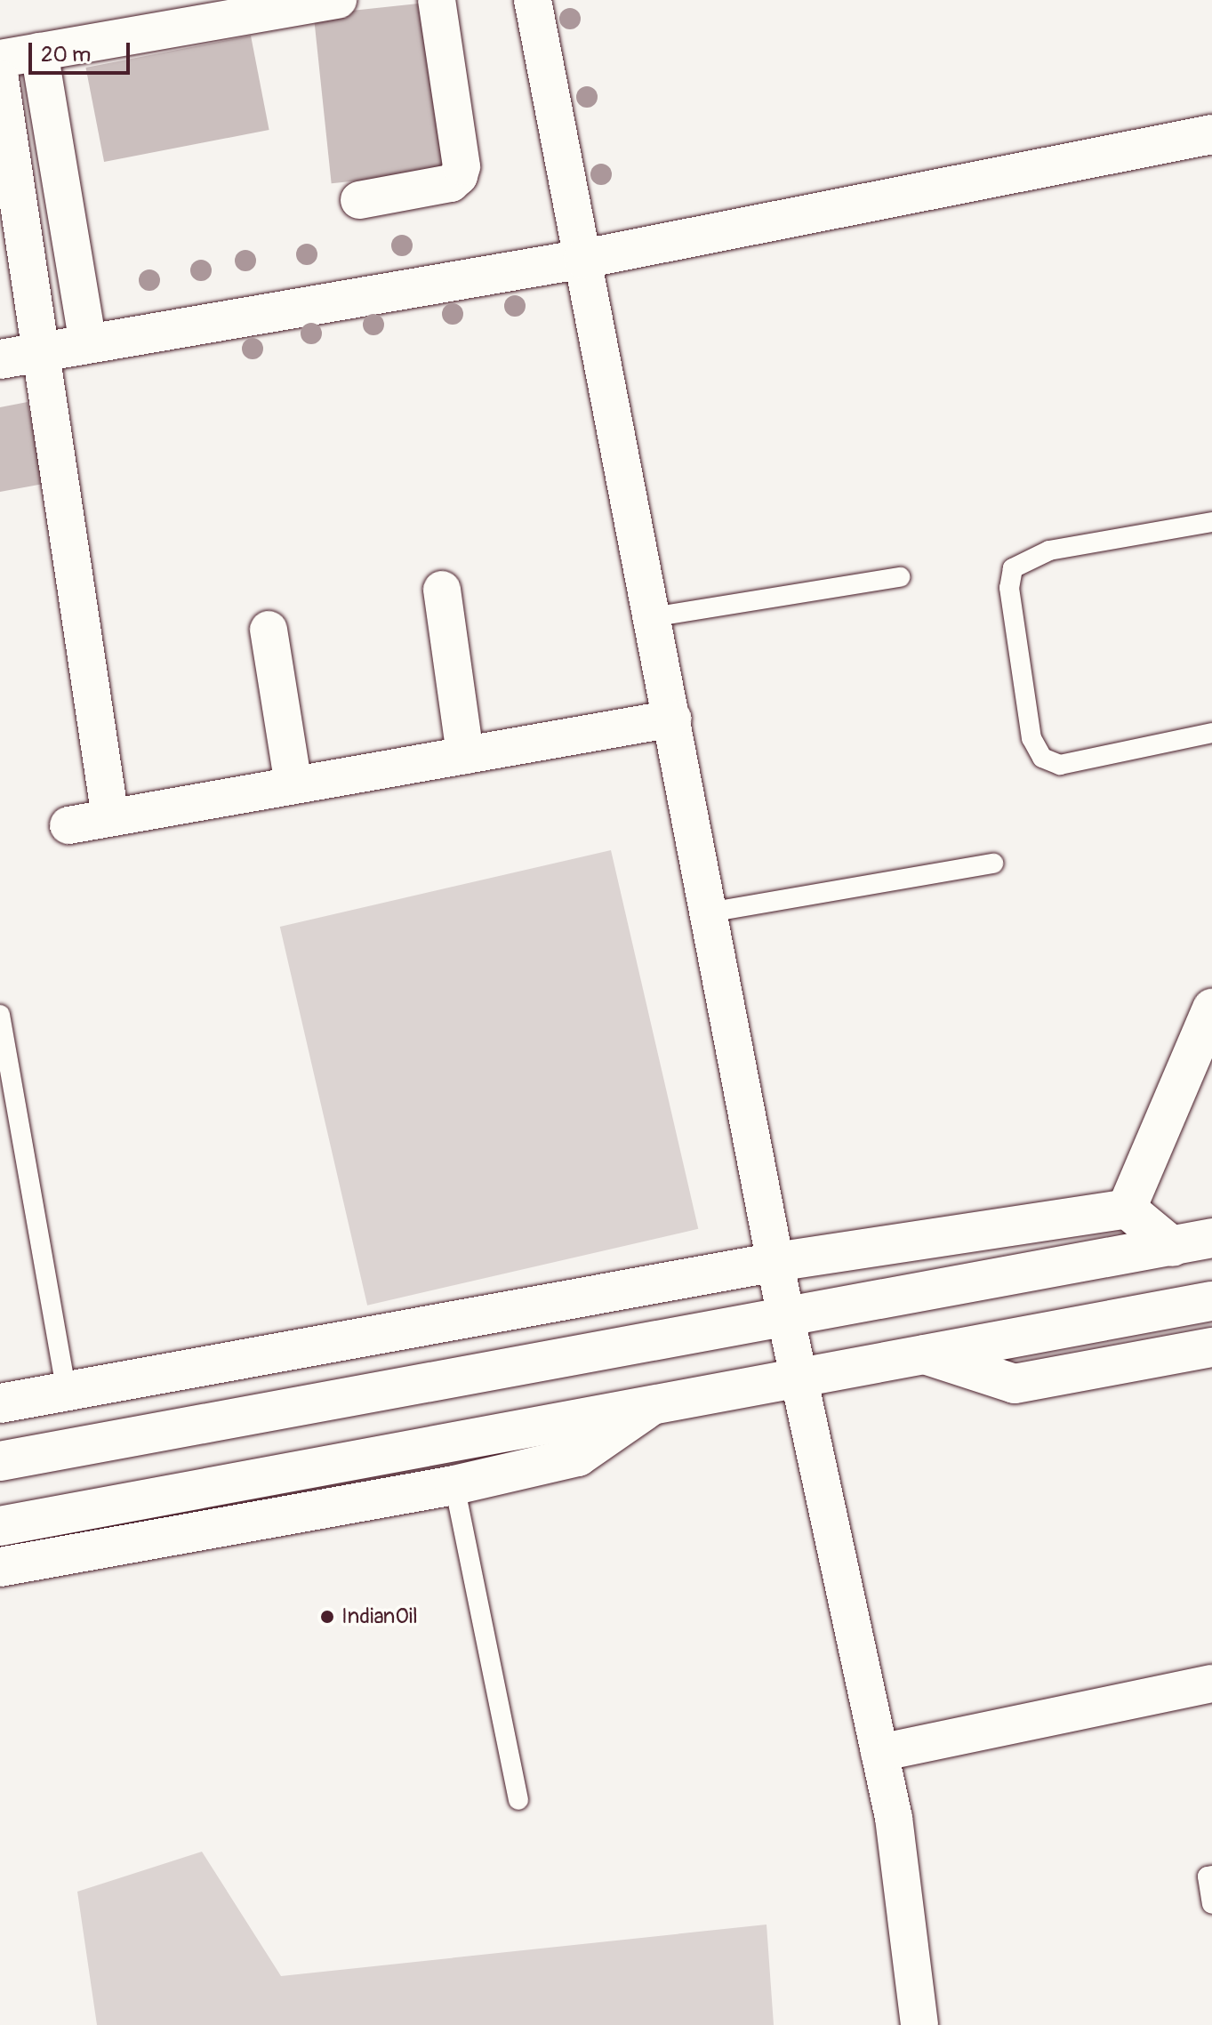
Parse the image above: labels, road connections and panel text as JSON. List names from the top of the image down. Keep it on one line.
{"places":["IndianOil"],"scale_bar":"20 m"}
